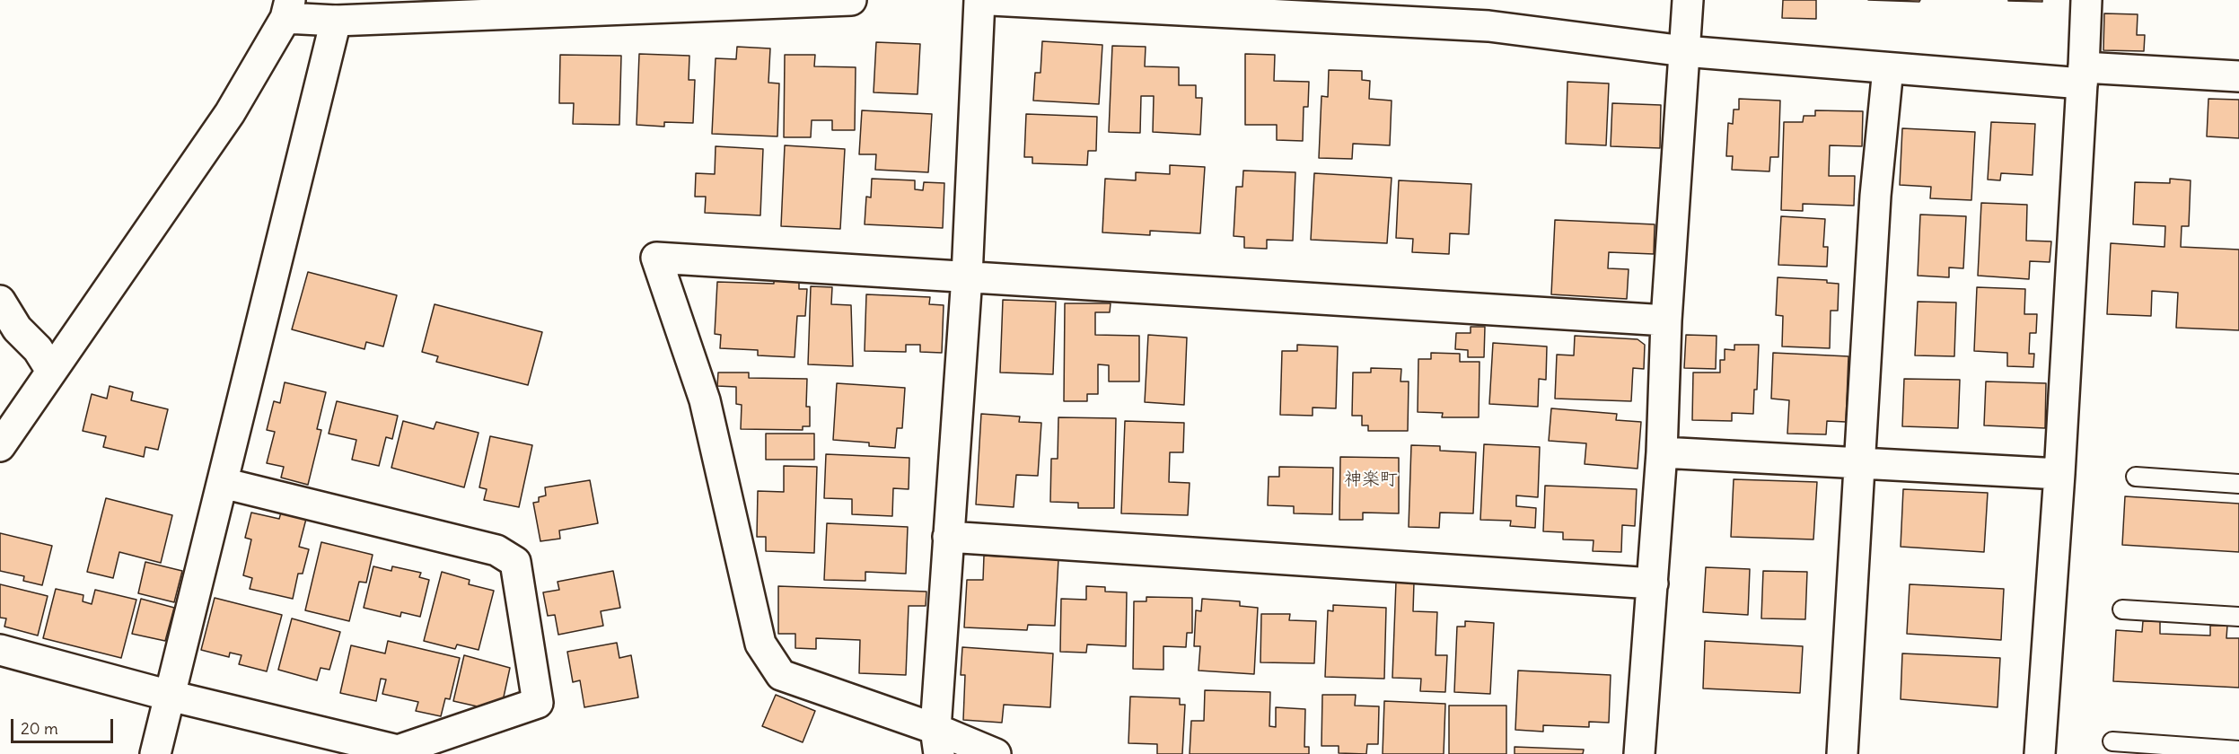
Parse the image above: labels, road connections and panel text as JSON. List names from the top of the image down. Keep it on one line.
{"districts":["神楽町"],"scale_bar":"20 m"}
